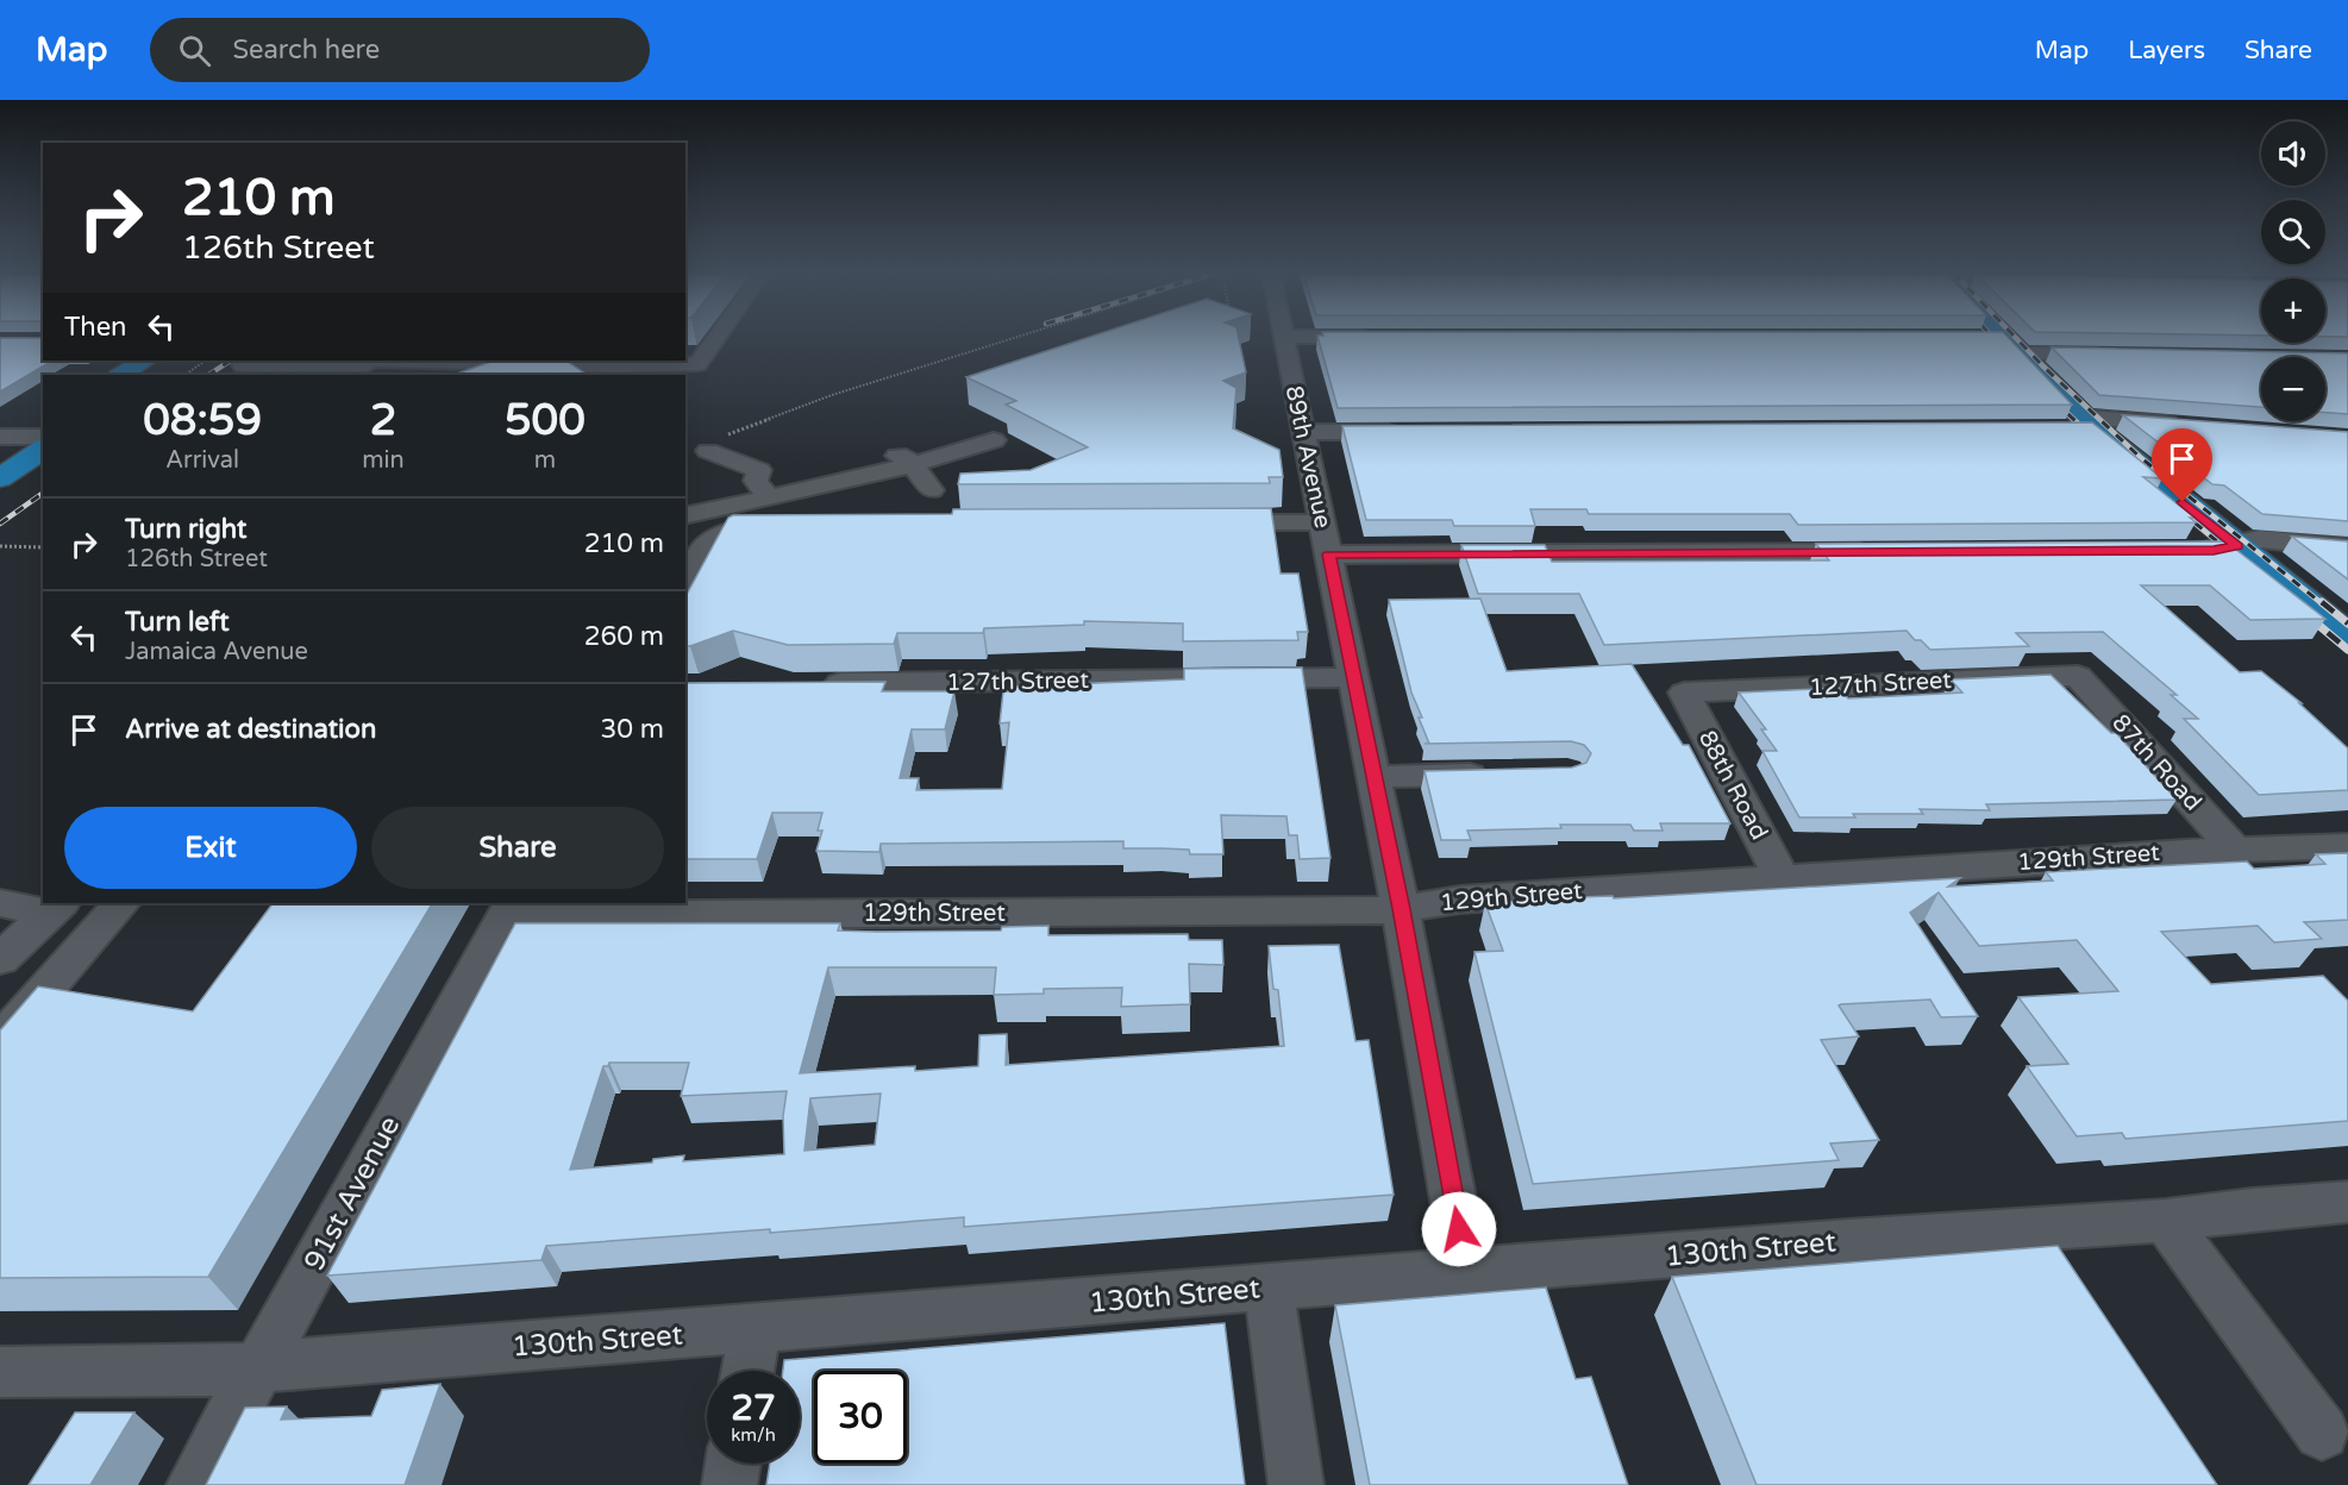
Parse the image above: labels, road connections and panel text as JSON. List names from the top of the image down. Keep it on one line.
{"streets":{"street":["89th Avenue","127th Street","87th Road","88th Road","129th Street","91st Avenue","130th Street"]},"crossings":[["89th Avenue","127th Street"],["89th Avenue","129th Street"],["89th Avenue","130th Street"],["127th Street","87th Road"],["127th Street","88th Road"],["87th Road","129th Street"],["88th Road","129th Street"],["129th Street","91st Avenue"],["91st Avenue","130th Street"]],"page":{"header":"Map","search":"Search here","nav":["Map","Layers","Share"],"map_buttons":["+","−"],"turn":["210 m","126th Street"],"then":"Then","eta":["08:59","Arrival","2","min","500","m"],"list":[{"name":"Turn right","note":"126th Street","value":"210 m"},{"name":"Turn left","note":"Jamaica Avenue","value":"260 m"},{"name":"Arrive at destination","value":"30 m"}],"buttons":["Exit","Share"],"speed":"27 km/h","limit":"30"}}
